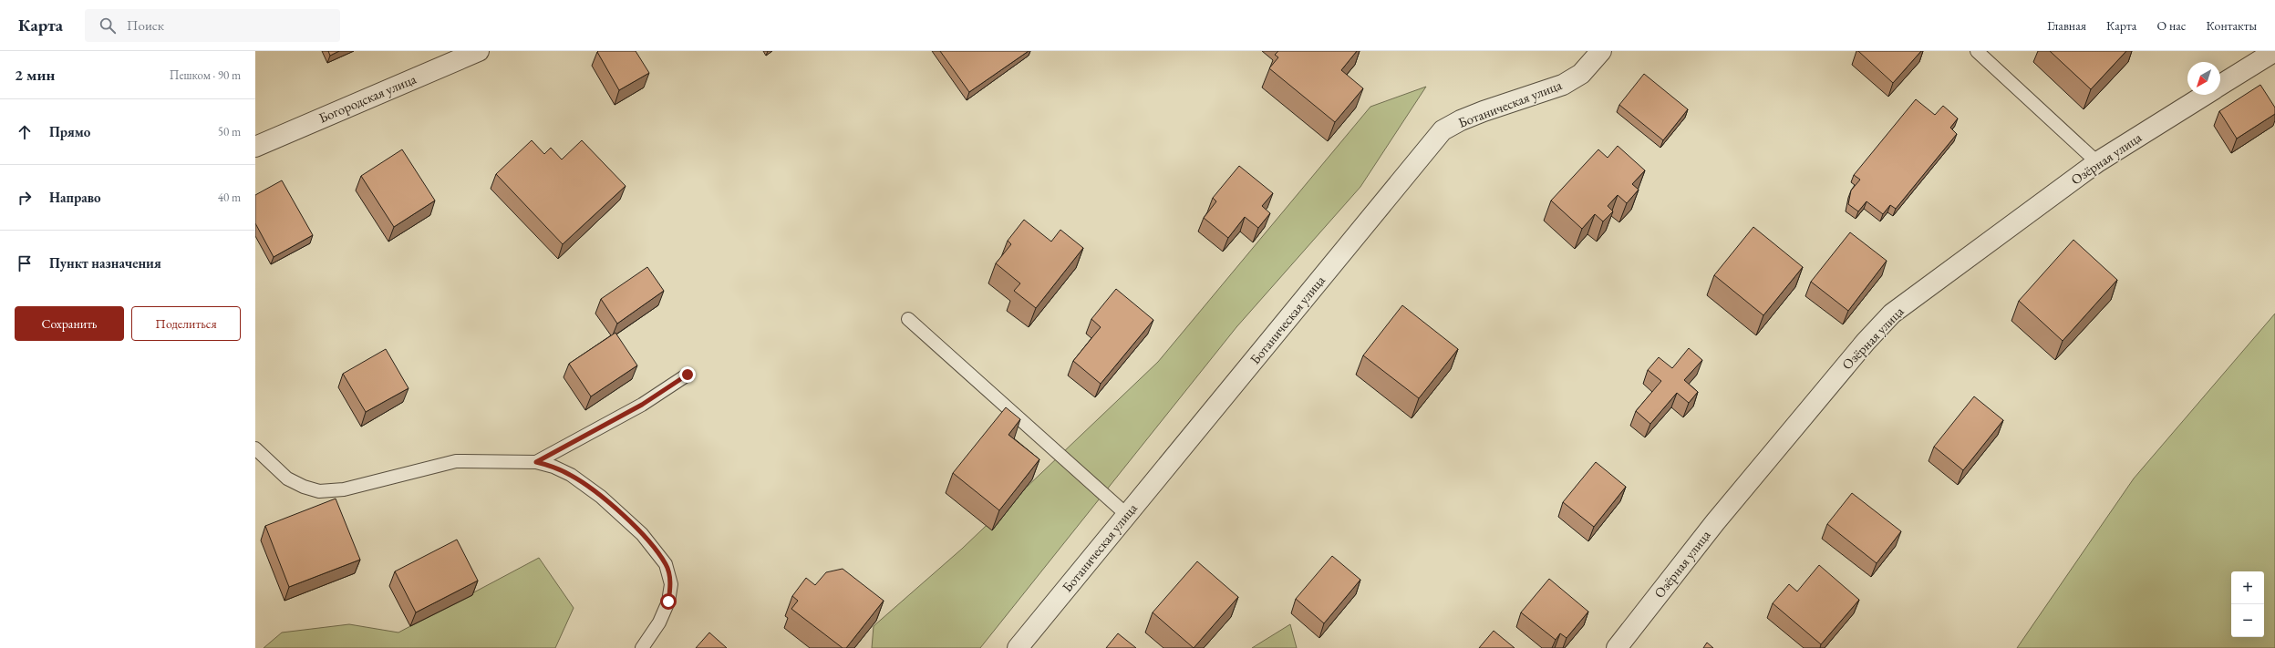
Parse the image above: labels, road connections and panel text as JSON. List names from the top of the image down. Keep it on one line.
{"streets":{"street":["Богородская улица","Ботаническая улица","Озёрная улица"]},"north":"bottom left","page":{"header":"Карта","search":"Поиск","nav":["Главная","Карта","О нас","Контакты"],"heading":["2 мин","Пешком · 90 m"],"list":[["Прямо","50 m"],["Направо","40 m"],"Пункт назначения"],"buttons":["Сохранить","Поделиться"],"map_buttons":["+","−"]}}
